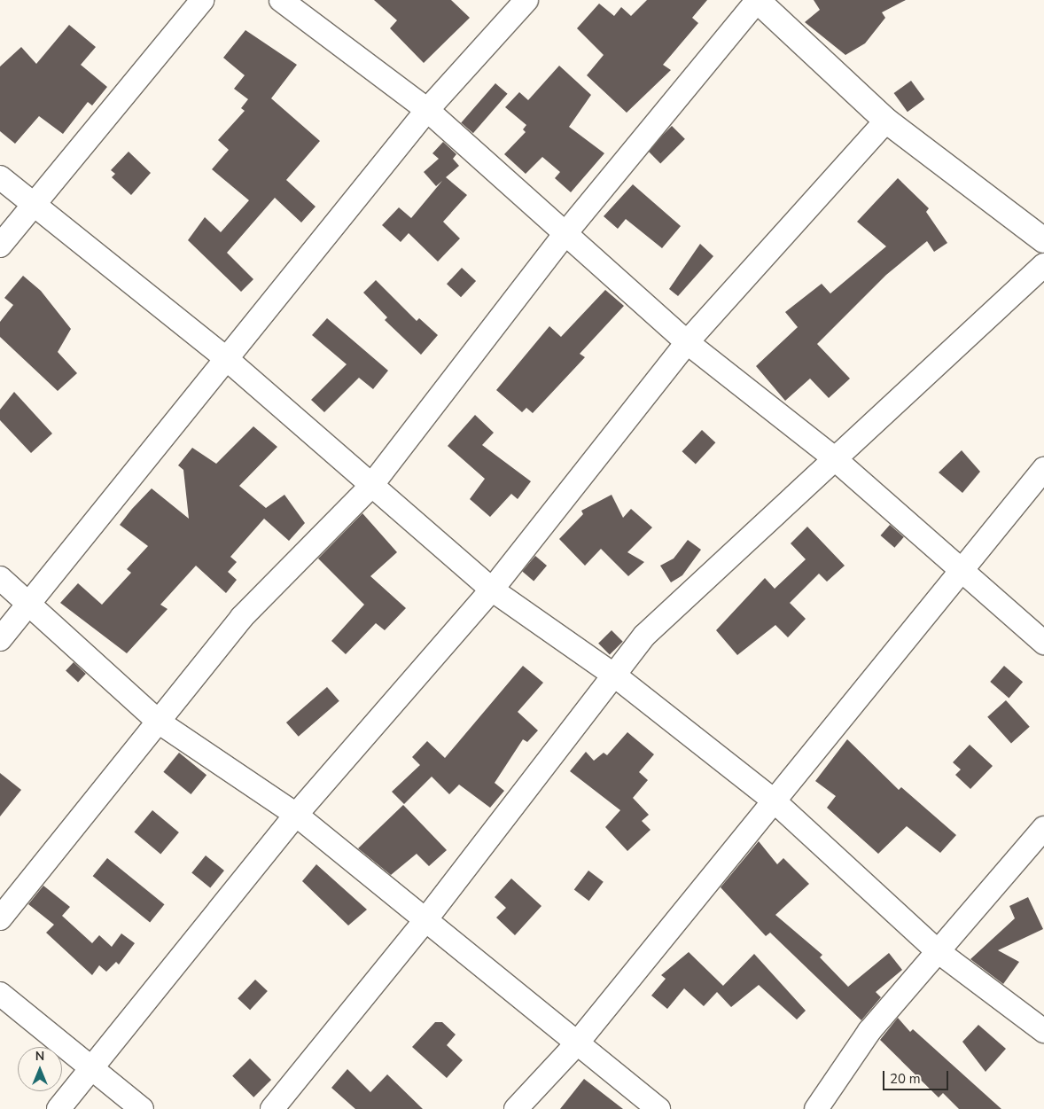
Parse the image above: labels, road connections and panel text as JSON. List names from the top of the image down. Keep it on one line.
{"scale_bar":"20 m","north":"top"}
